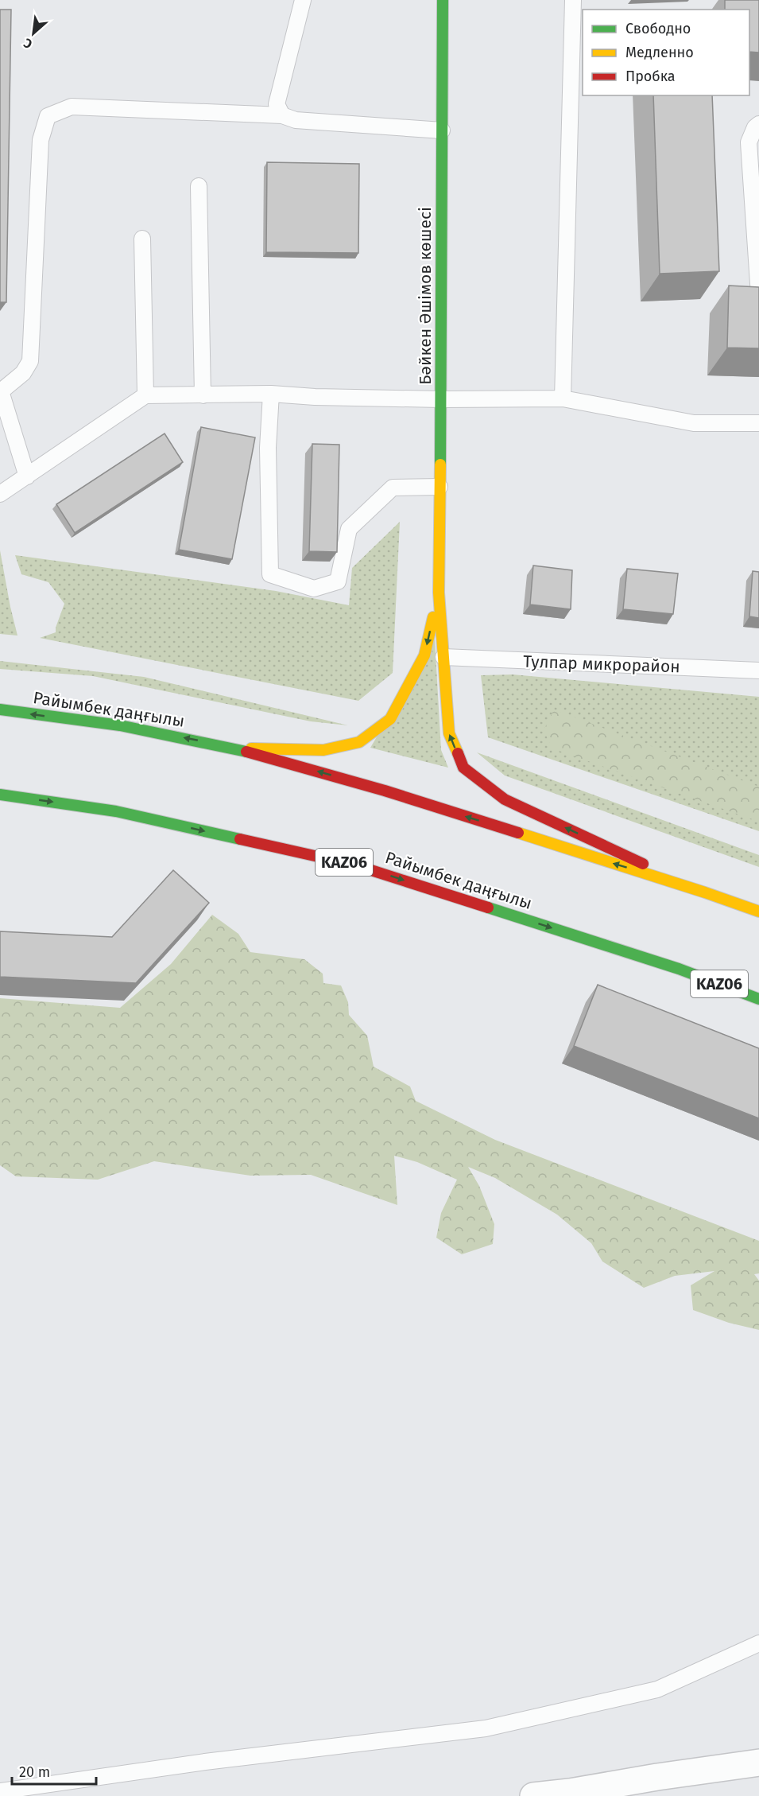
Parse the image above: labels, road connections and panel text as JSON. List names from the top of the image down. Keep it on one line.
{"streets":{"main road":["Бәйкен Әшімов көшесі","Райымбек даңғылы","KАZ06"],"lane":["Тулпар микрорайон"]},"legend":["Свободно","Медленно","Пробка"],"scale_bar":"20 m","north":"bottom left"}
